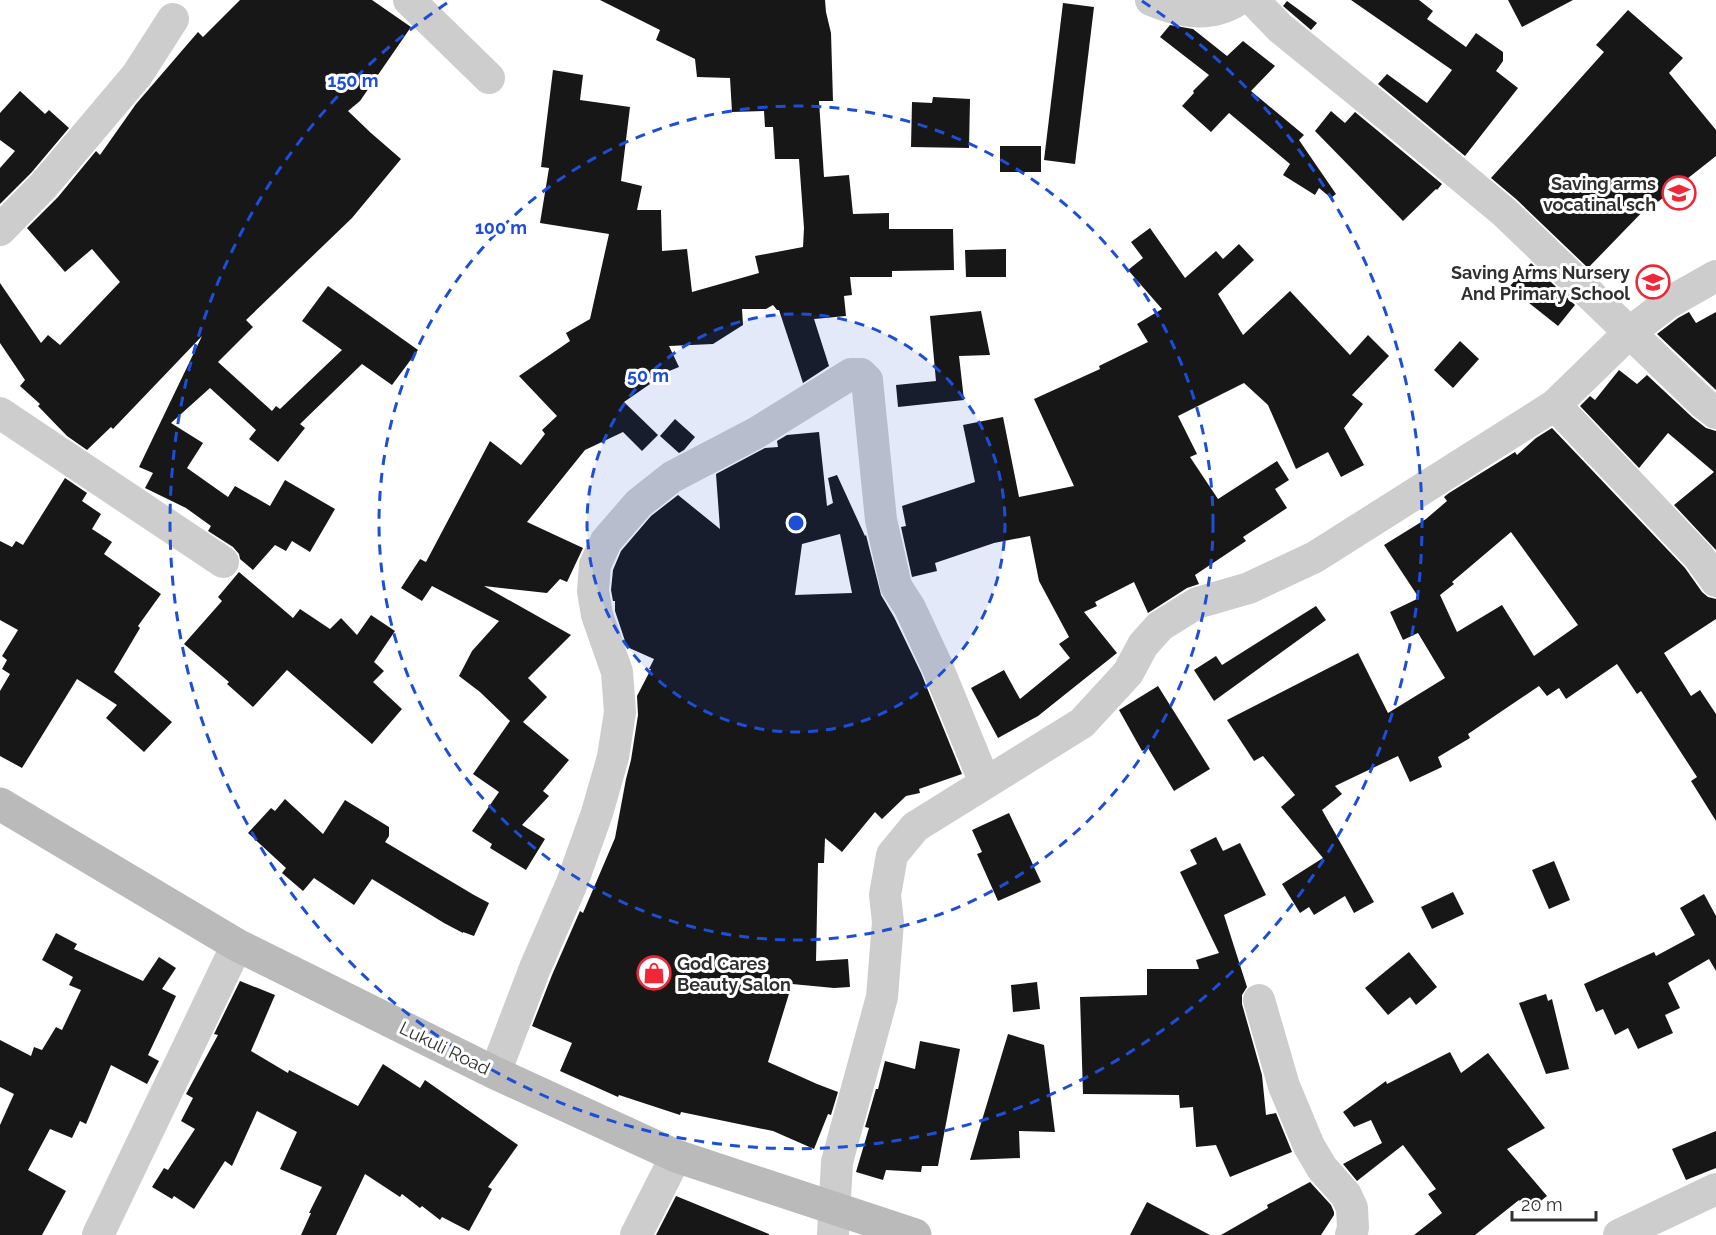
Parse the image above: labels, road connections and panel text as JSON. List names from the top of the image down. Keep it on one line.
{"streets":{"street":["Lukuli Road"]},"places":{"school or university":["Saving arms vocatinal sch","Saving Arms Nursery And Primary School"],"shop":["God Cares Beauty Salon"]},"scale_bar":"20 m","rings":["150 m","100 m","50 m"]}
